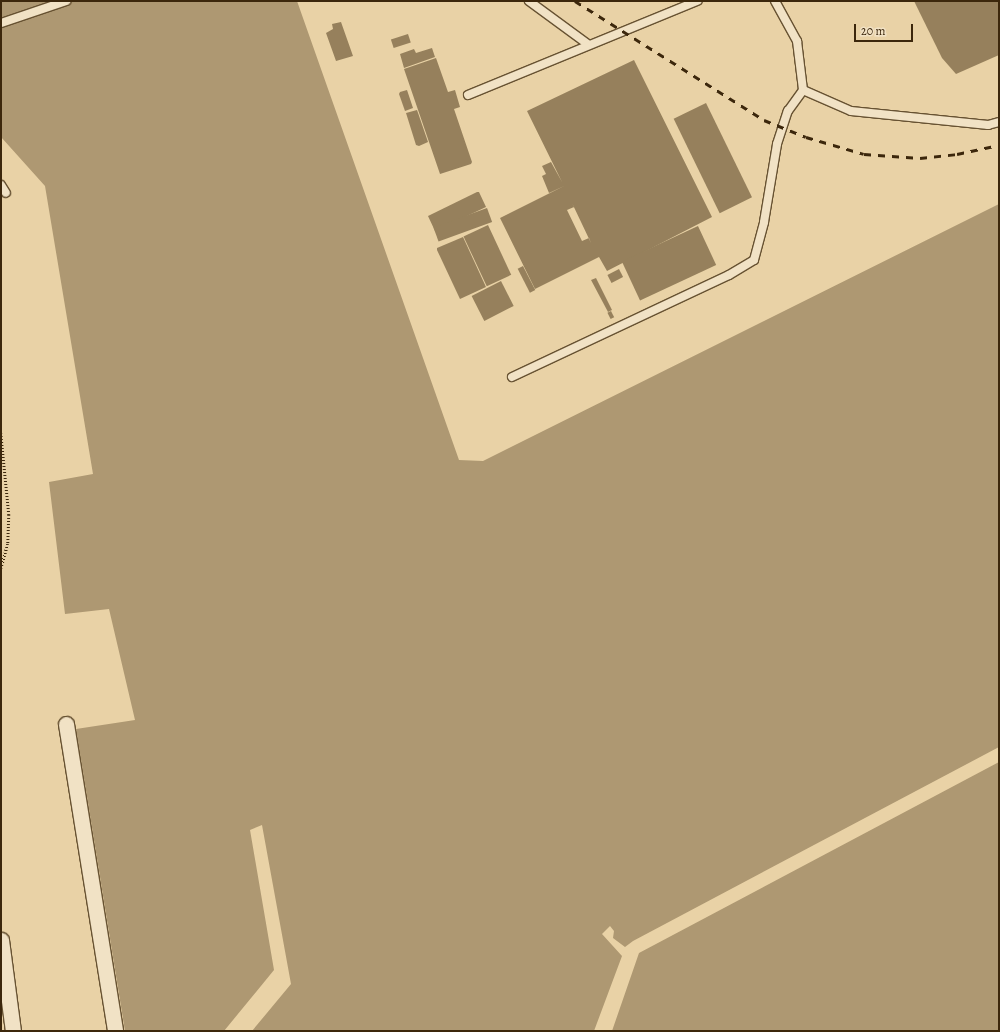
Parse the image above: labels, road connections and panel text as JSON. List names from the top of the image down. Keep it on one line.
{"scale_bar":"20 m"}
